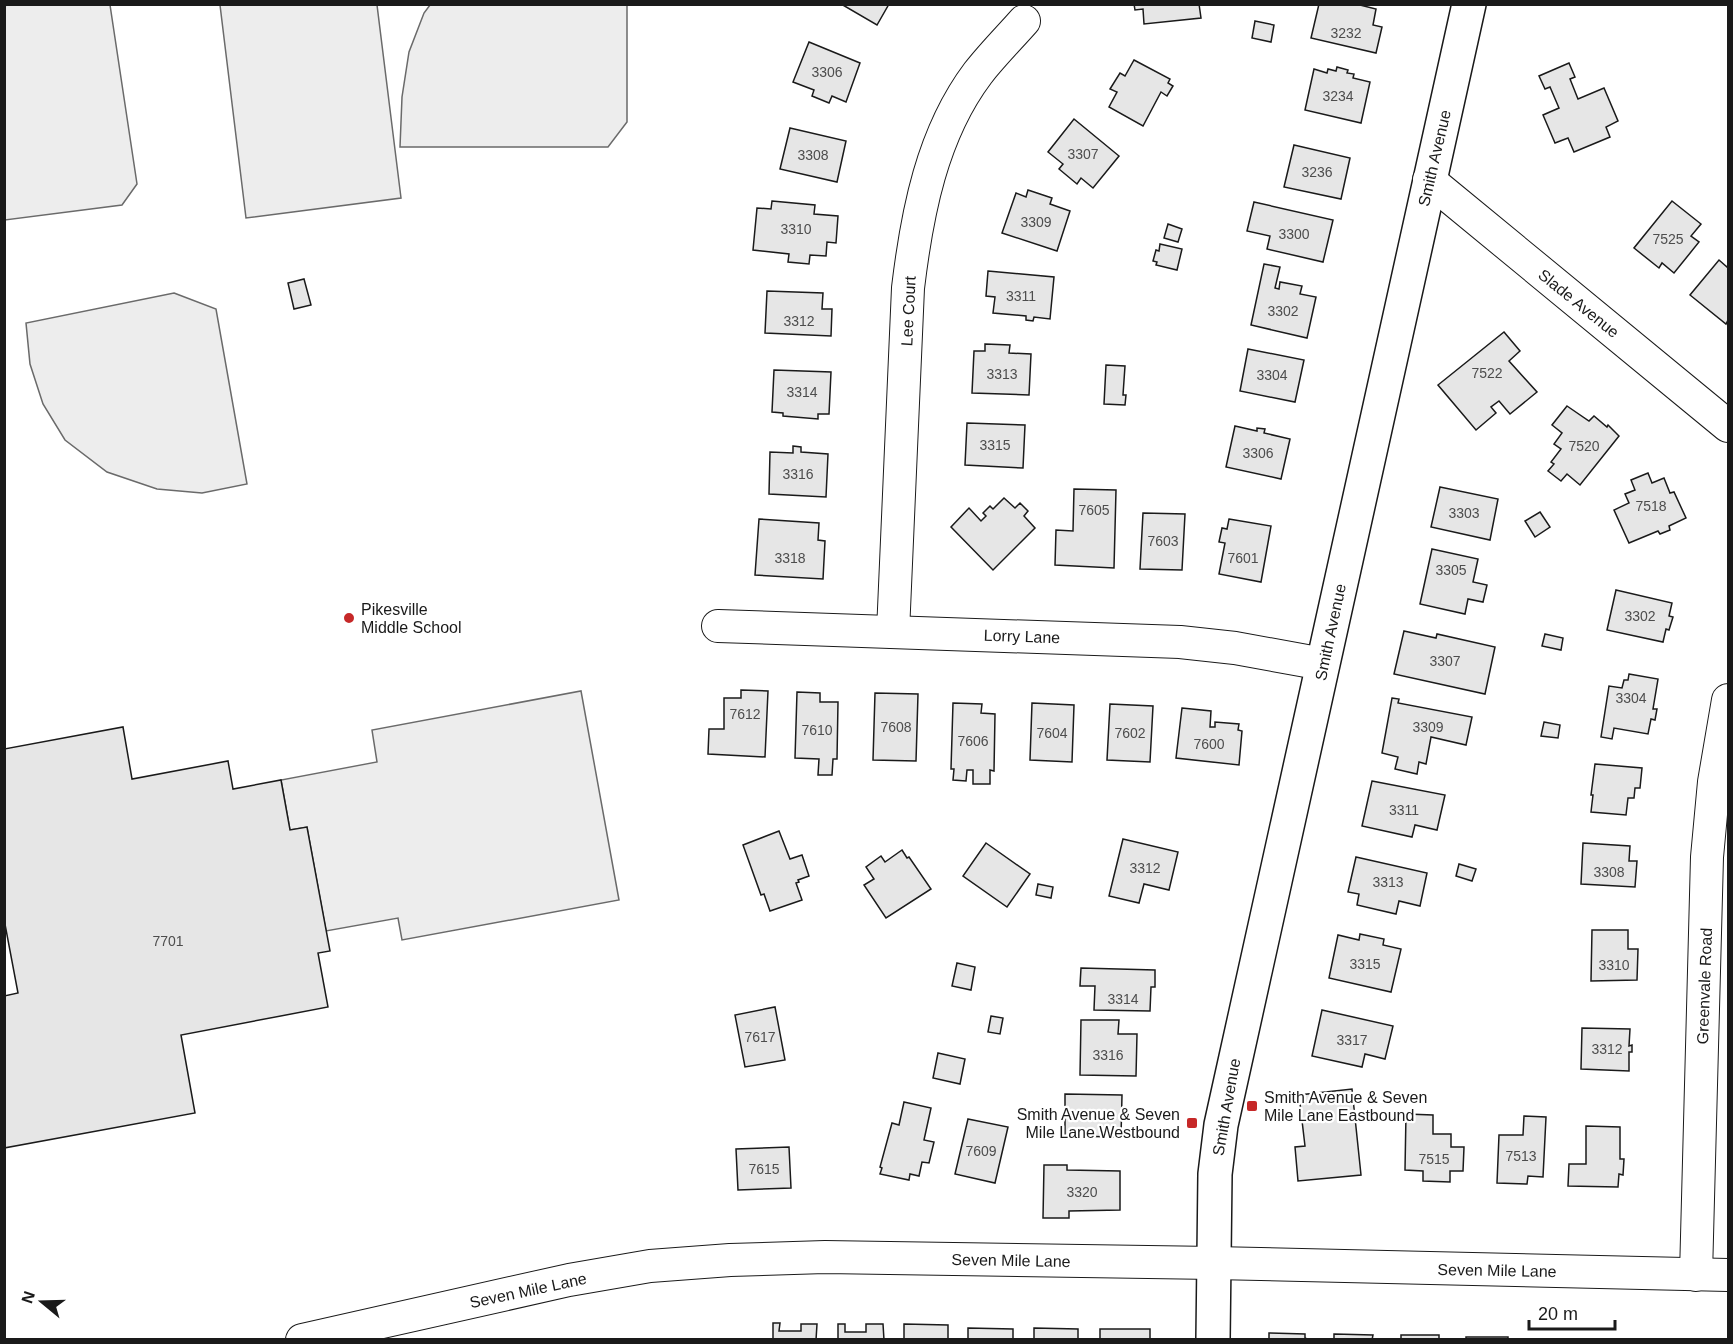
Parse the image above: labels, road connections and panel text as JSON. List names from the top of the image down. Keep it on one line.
{"streets":{"main road":["Smith Avenue"],"street":["Slade Avenue","Lee Court","Lorry Lane","Greenvale Road","Seven Mile Lane"]},"crossings":[["Smith Avenue","Slade Avenue"],["Smith Avenue","Lorry Lane"],["Smith Avenue","Seven Mile Lane"],["Lee Court","Lorry Lane"],["Greenvale Road","Seven Mile Lane"]],"places":{"other":["Pikesville Middle School"],"transit":["Smith Avenue & Seven Mile Lane Eastbound","Smith Avenue & Seven Mile Lane Westbound"]},"house_numbers":["3232","3306","3234","3307","3308","3236","3309","3310","3300","7525","3311","3302","3312","7522","3313","3304","3314","3315","7520","3306","3316","7518","7605","3303","7603","3318","7601","3305","3302","3307","3304","7612","7608","3309","7610","7604","7602","7606","7600","3311","3312","3308","3313","7701","3315","3310","3314","7617","3317","3312","3316","7609","7513","7515","7615","3320"],"scale_bar":"20 m","north":"left"}
